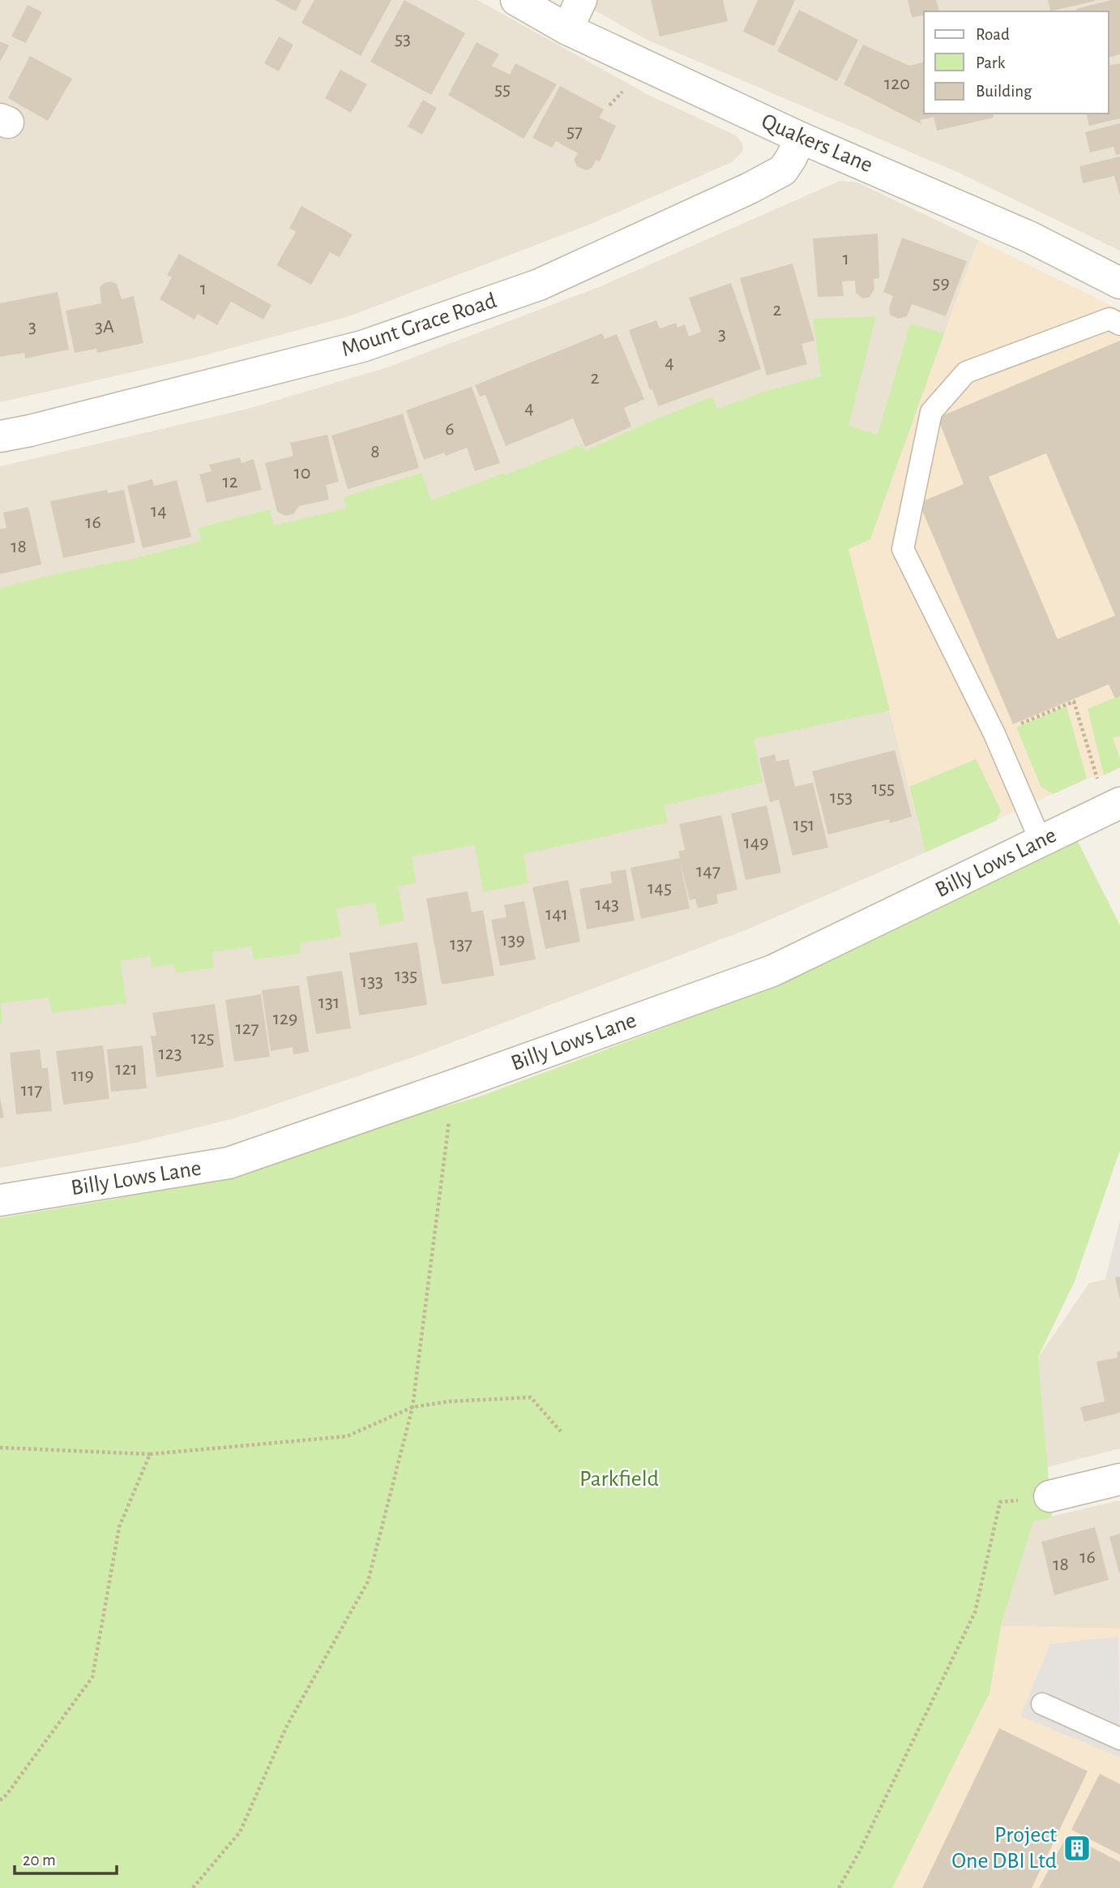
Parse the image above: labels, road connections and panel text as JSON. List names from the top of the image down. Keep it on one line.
{"streets":{"street":["Quakers Lane","Mount Grace Road","Billy Lows Lane"]},"crossings":[["Quakers Lane","Mount Grace Road"]],"parks":["Parkfield"],"places":{"building":["Project One DBI Ltd"]},"house_numbers":["53","120","55","57","1","59","1","2","3","3A","3","4","2","4","6","8","10","12","14","16","18","155","153","151","149","147","145","143","141","139","137","135","133","131","129","127","125","123","121","119","117","16","18"],"legend":["Road","Park","Building"],"scale_bar":"20 m"}
